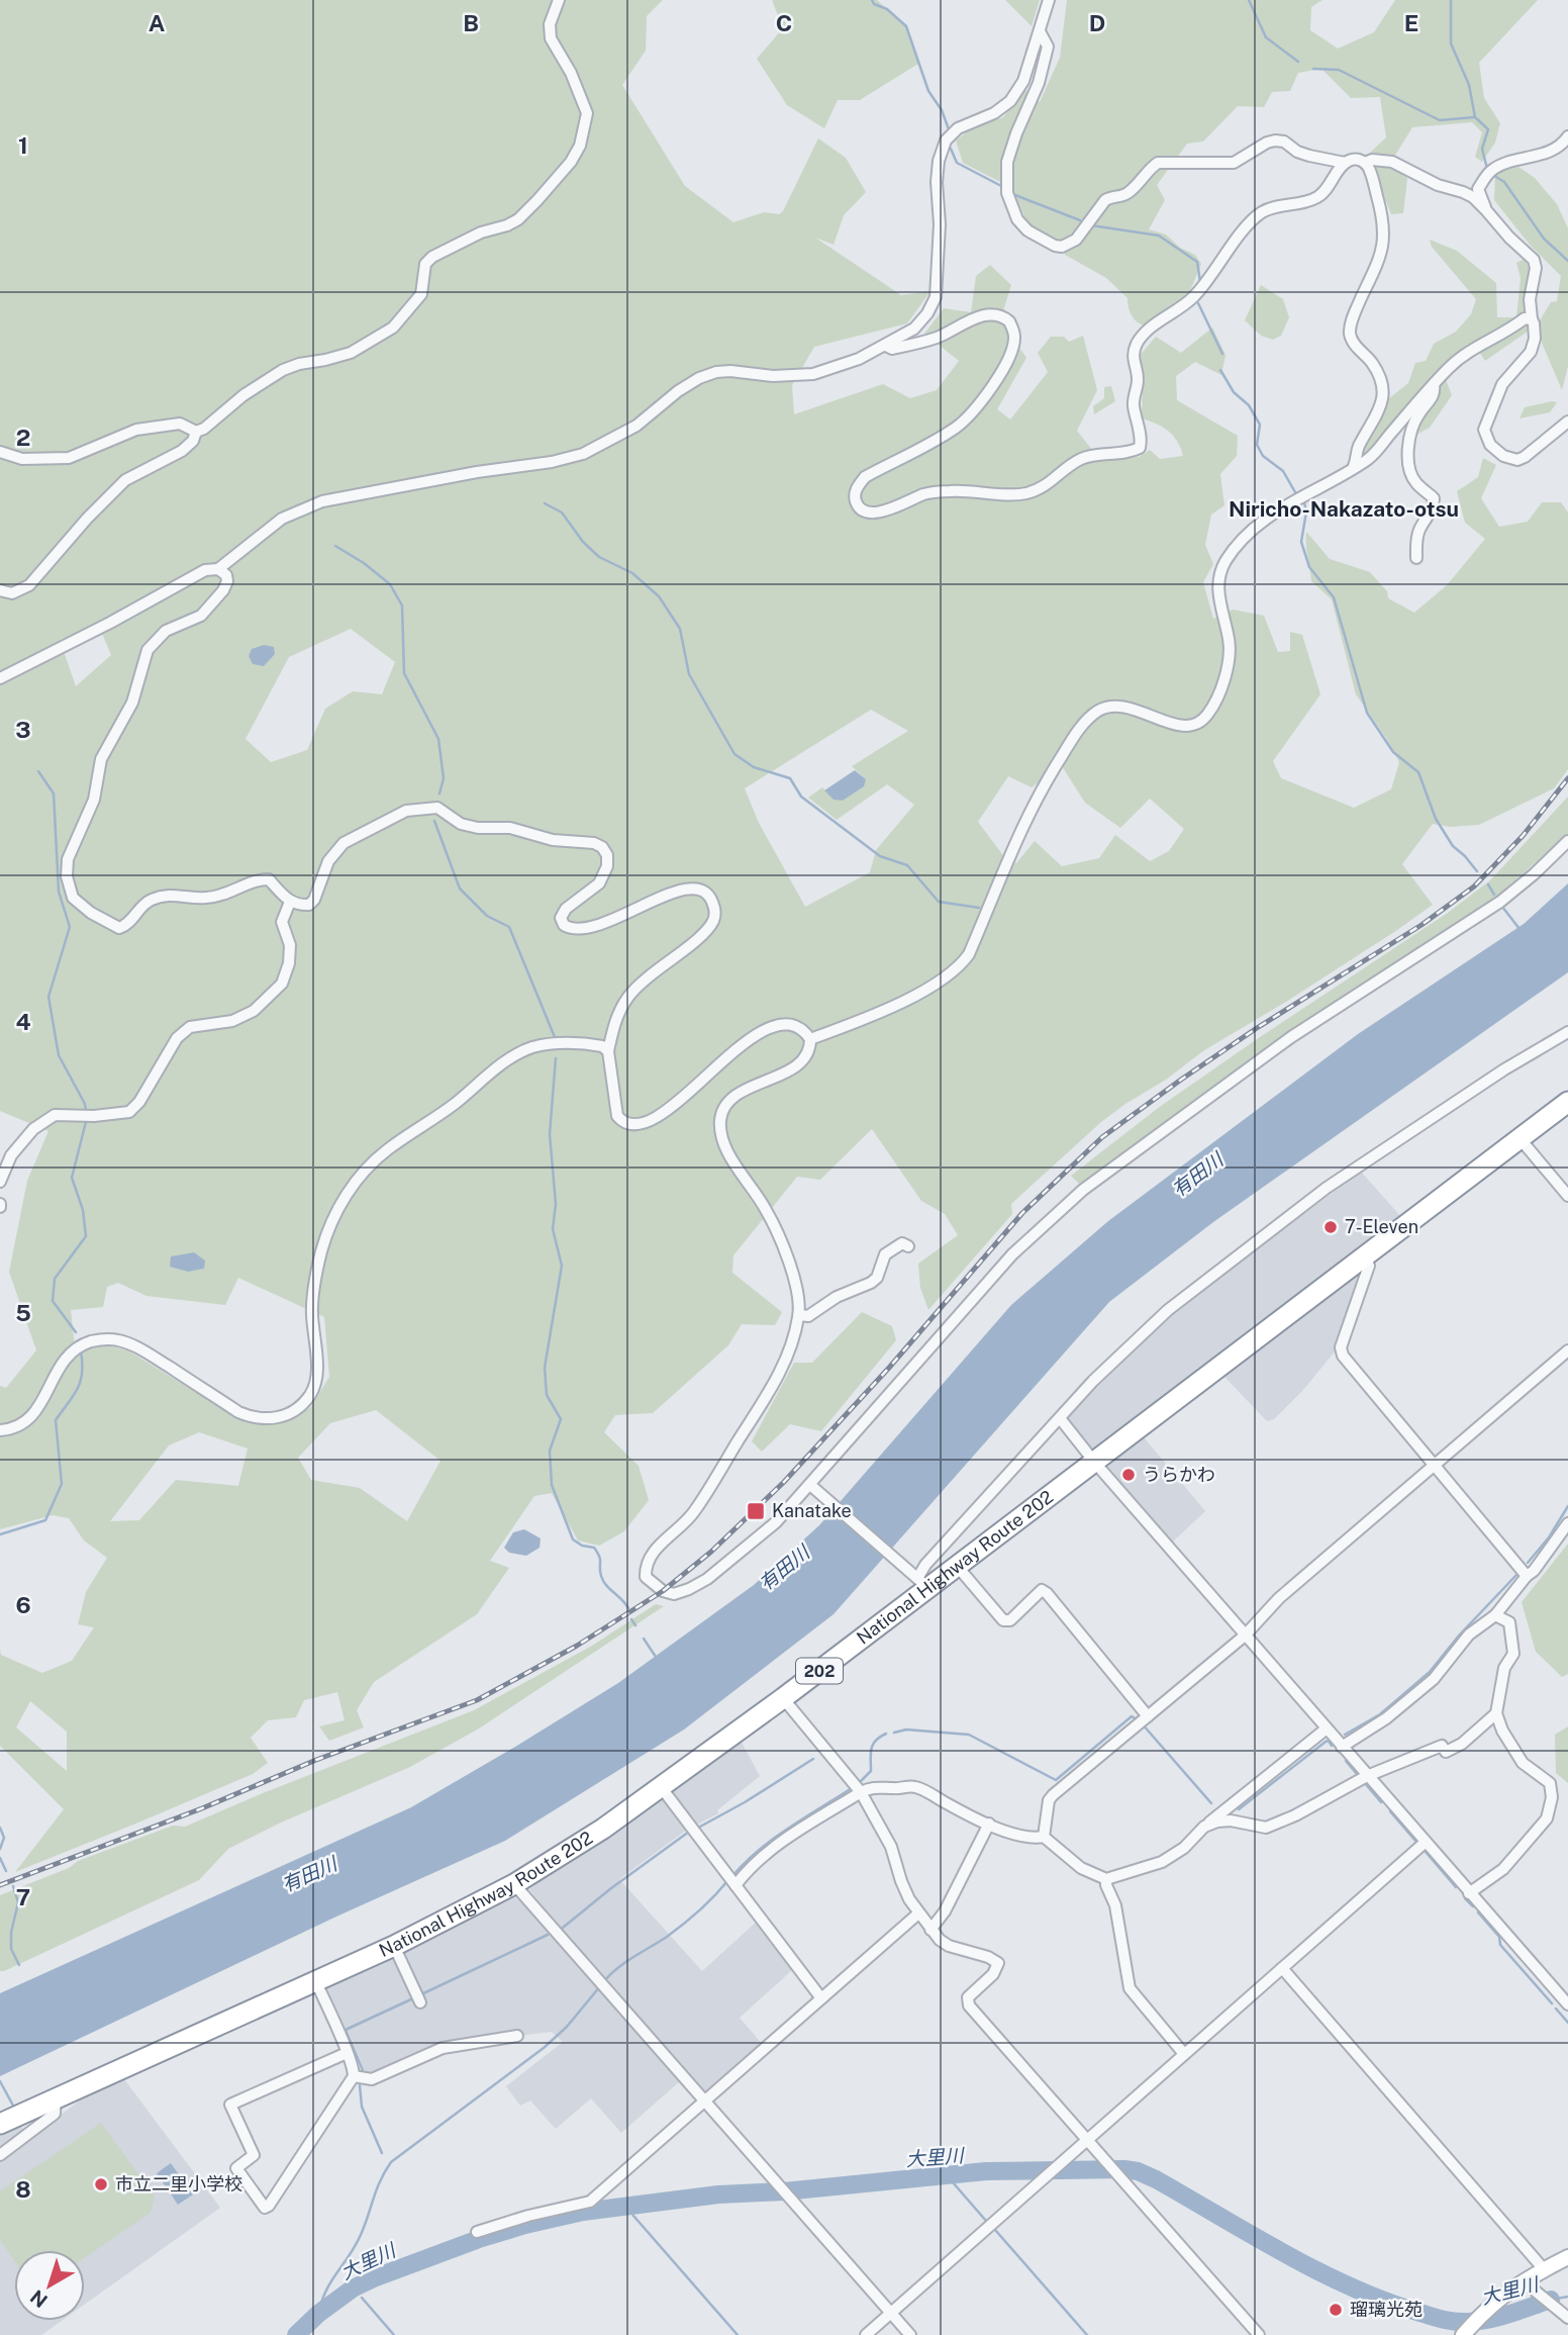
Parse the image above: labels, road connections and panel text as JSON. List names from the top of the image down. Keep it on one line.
{"streets":{"highway":["National Highway Route 202","202"]},"districts":["Niricho-Nakazato-otsu"],"water":["有田川","大里川"],"places":{"other":["7-Eleven","うらかわ","市立二里小学校","瑠璃光苑"],"transit":["Kanatake"]},"north":"bottom left","grid":{"columns":["A","B","C","D","E"],"rows":["1","2","3","4","5","6","7","8"]}}
